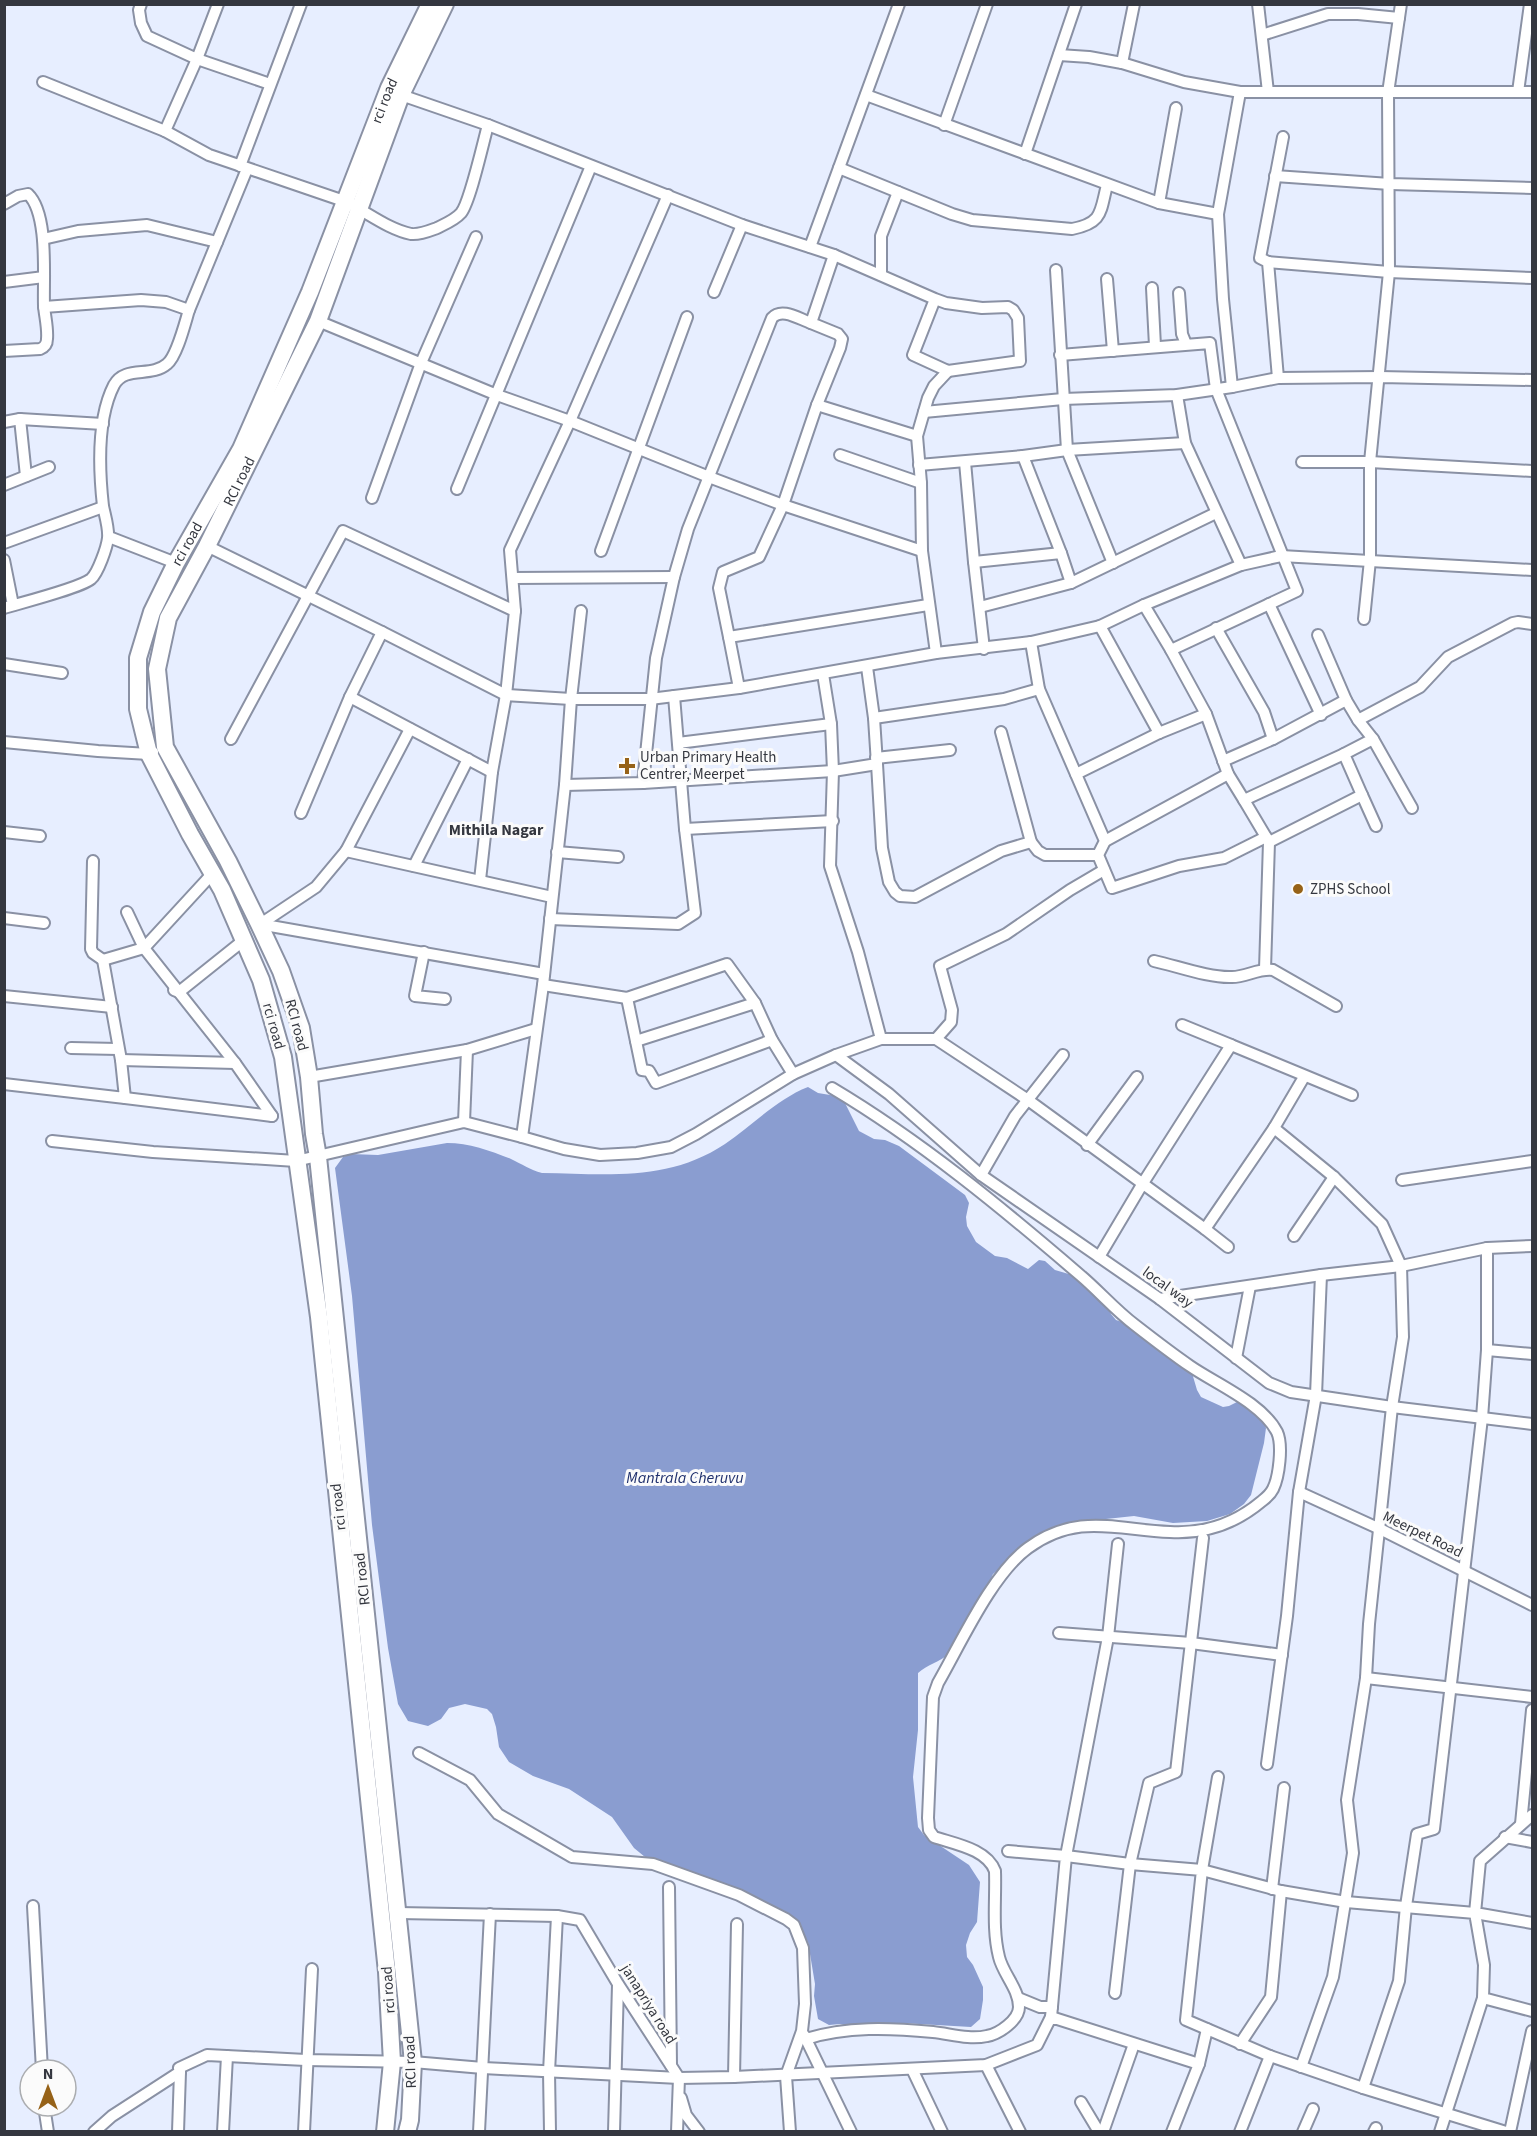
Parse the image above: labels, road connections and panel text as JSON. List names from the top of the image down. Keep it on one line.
{"streets":{"main road":["rci road","RCI road"],"street":["local way","Meerpet Road","janapriya road"]},"crossings":[["rci road","RCI road"],["RCI road","janapriya road"]],"districts":["Mithila Nagar"],"water":["Mantrala Cheruvu"],"places":{"health":["Urban Primary Health Centrer, Meerpet"],"other":["ZPHS School"]},"north":"top"}
